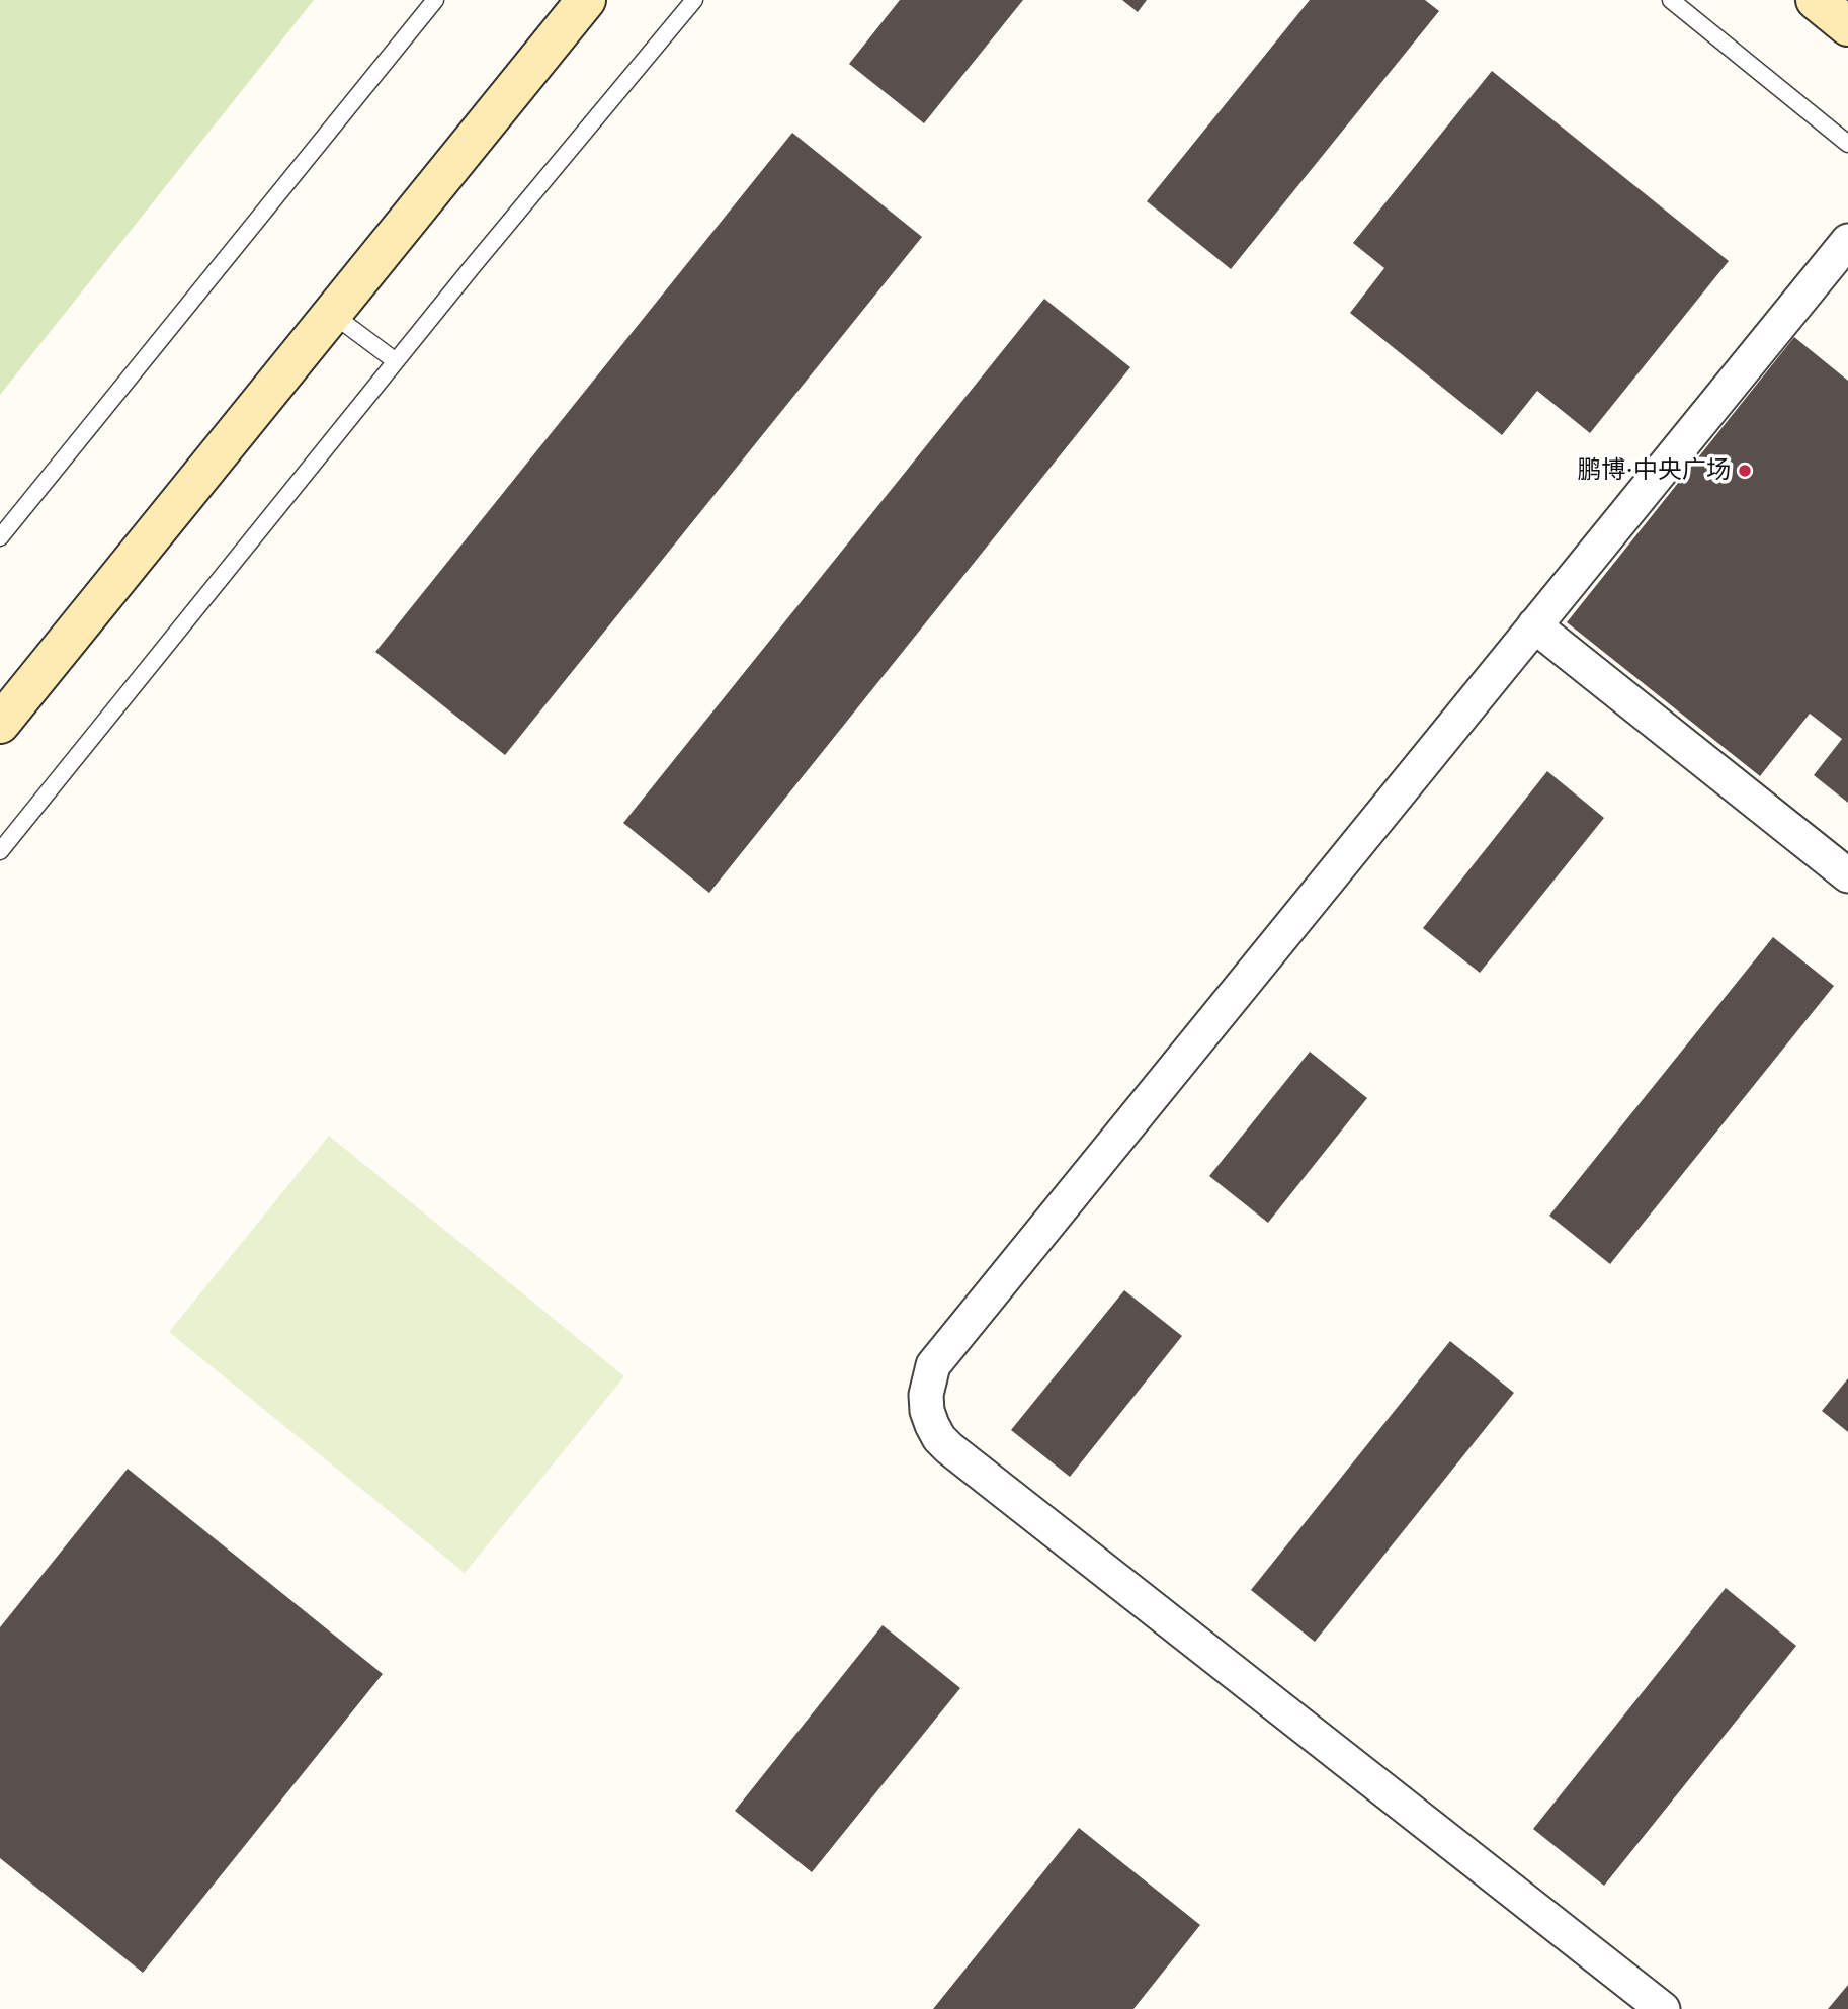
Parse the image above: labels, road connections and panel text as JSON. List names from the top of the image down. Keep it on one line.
{"places":["鹏博·中央广场"]}
